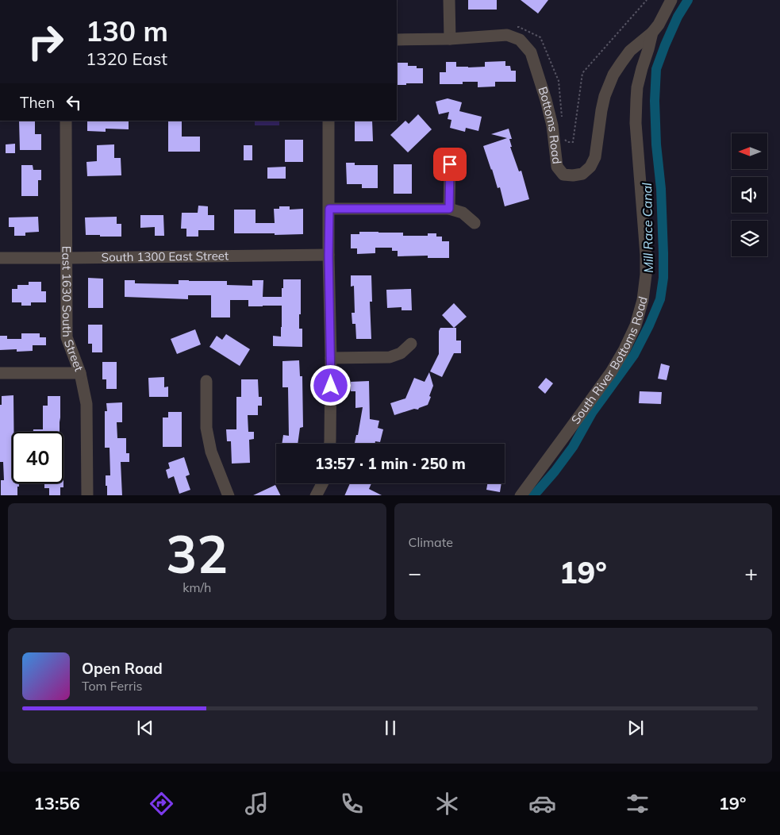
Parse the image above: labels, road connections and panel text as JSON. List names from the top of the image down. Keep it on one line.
{"streets":{"street":["Bottoms Road","South 1300 East Street","East 1630 South Street","South River Bottoms Road"]},"crossings":[["Bottoms Road","South River Bottoms Road"],["South 1300 East Street","East 1630 South Street"]],"water":["Mill Race Canal"],"north":"left","page":{"turn":["130 m","1320 East"],"then":"Then","limit":"40","trip":"13:57 · 1 min · 250 m","tile":[["32","km/h"],"Climate"],"heat":["−","19°","+"],"song":["Open Road","Tom Ferris"],"tabs":["13:56","19°"]}}
